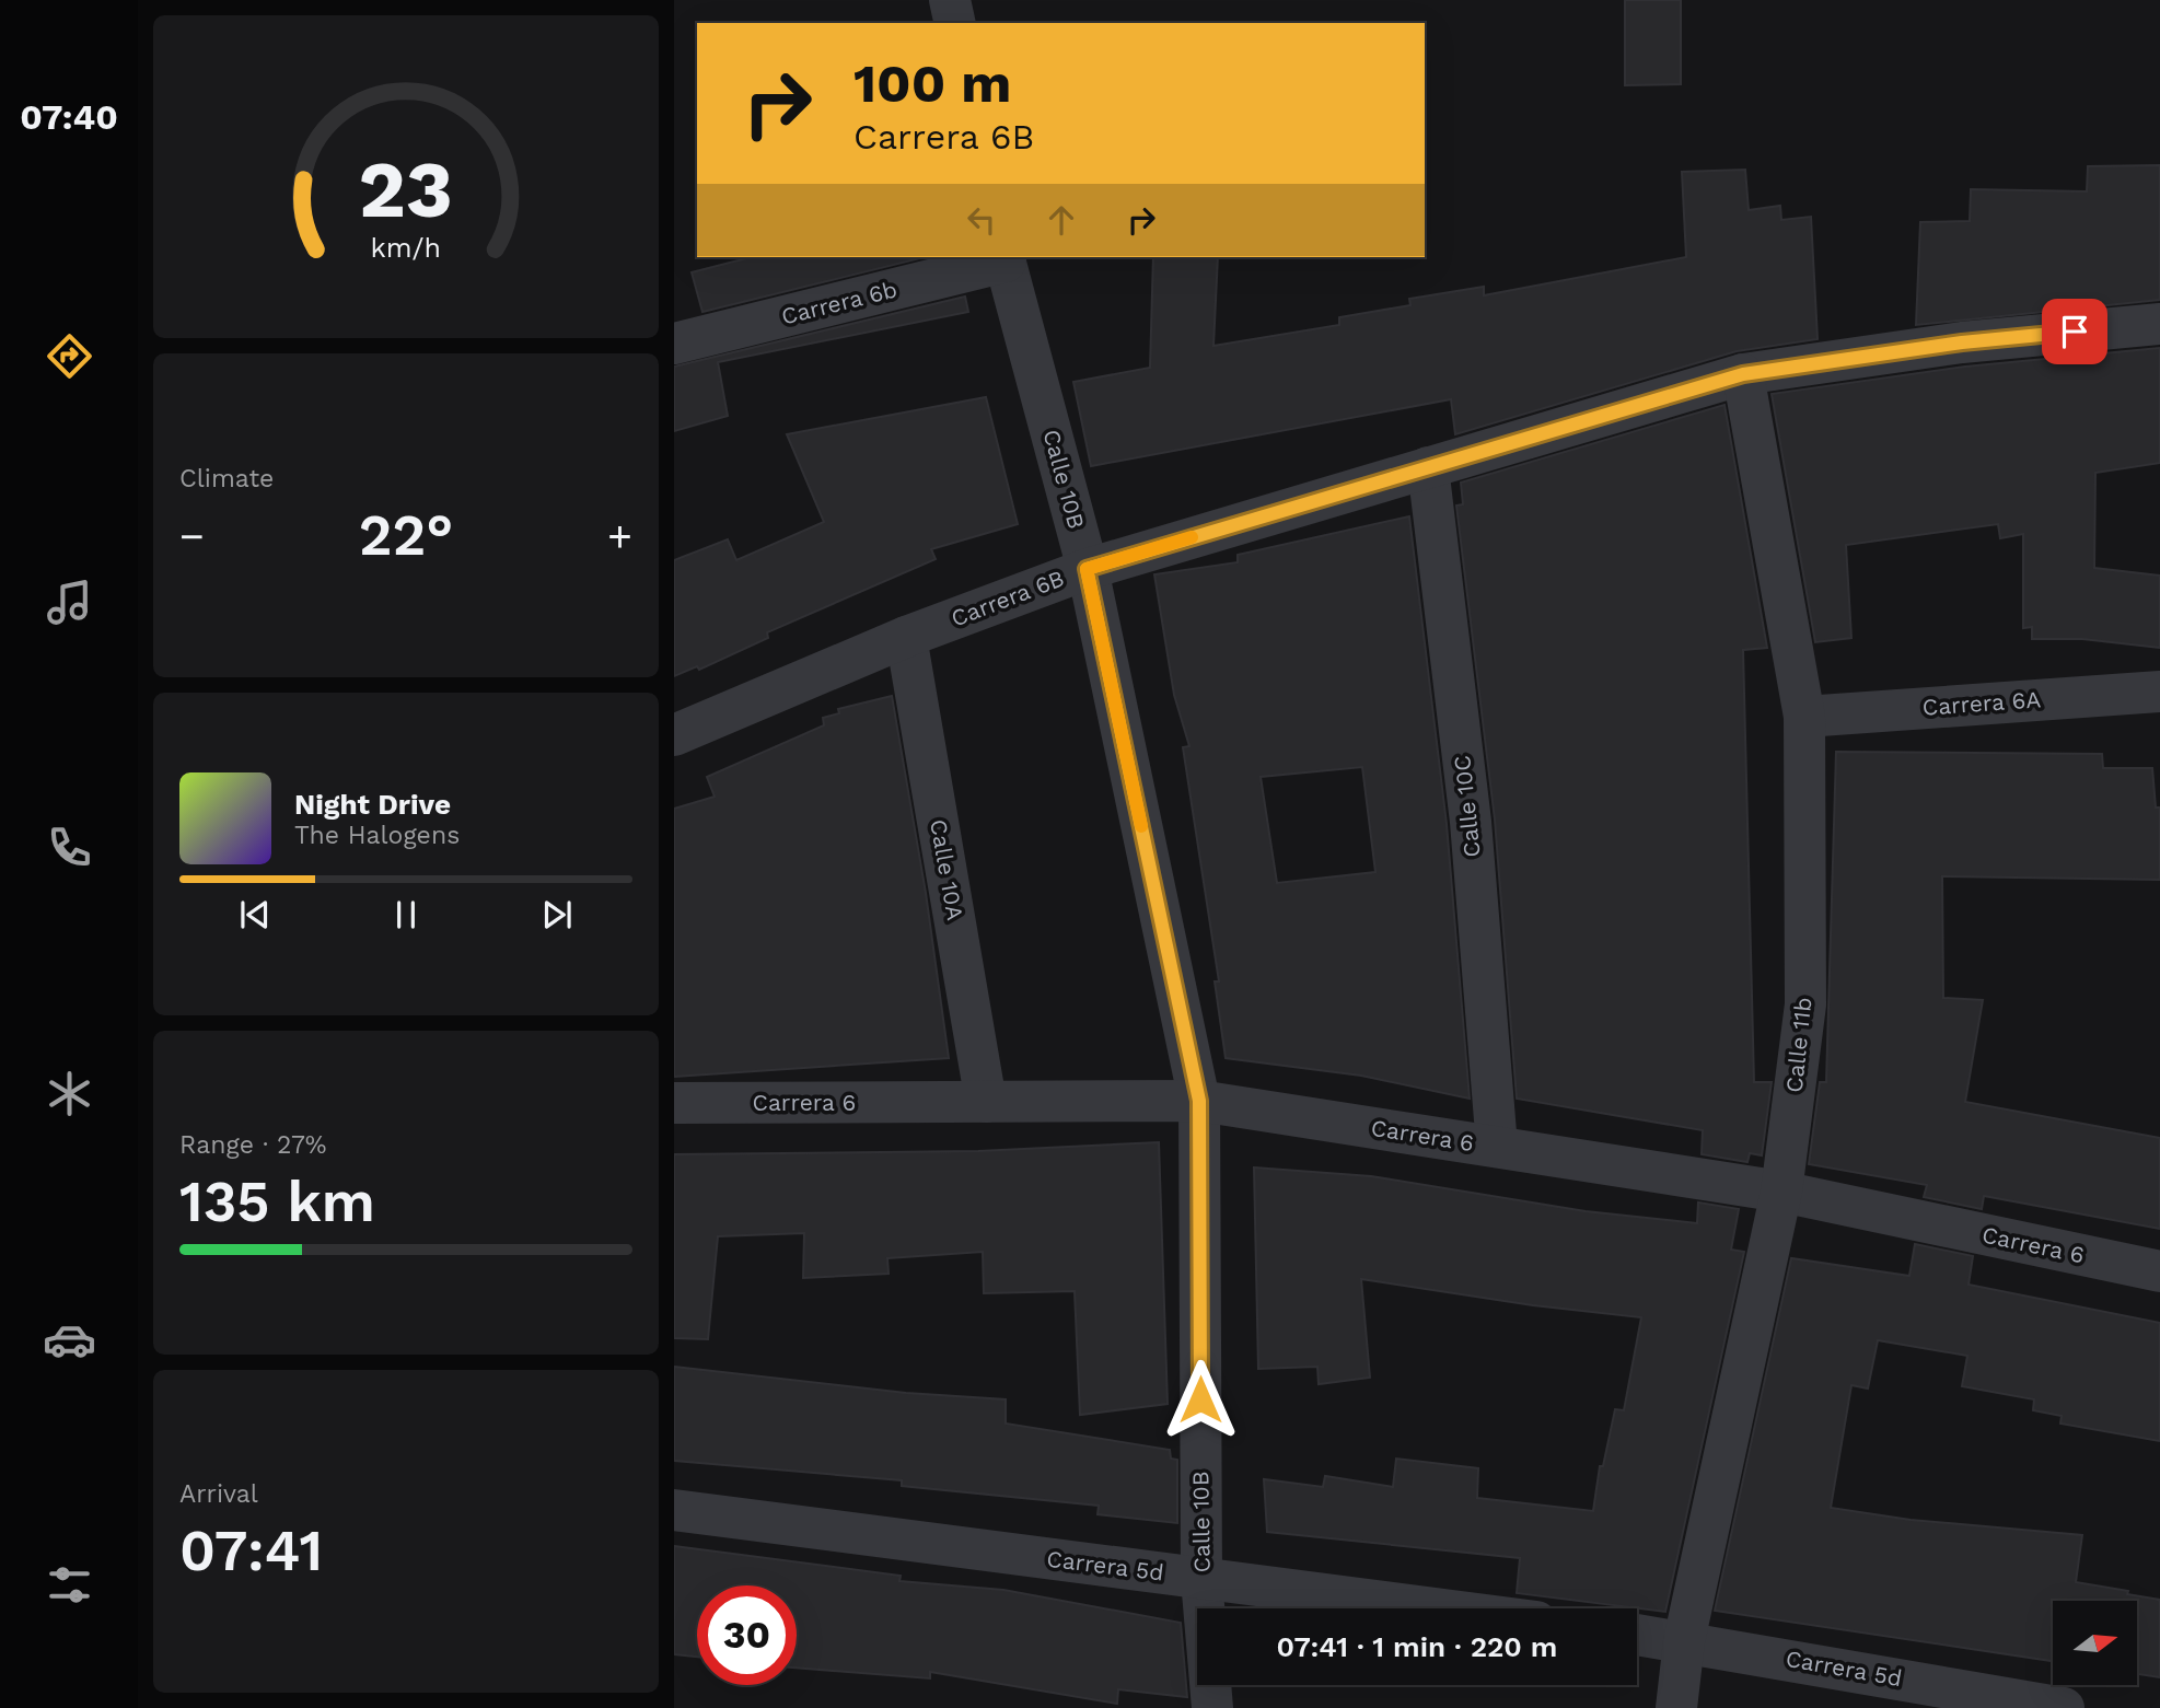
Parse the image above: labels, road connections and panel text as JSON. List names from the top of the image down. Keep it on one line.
{"streets":{"street":["Carrera 6b","Calle 10B","Carrera 6B","Carrera 6A","Calle 10C","Calle 10A","Calle 11b","Carrera 6","Carrera 5d"]},"crossings":[["Carrera 6b","Calle 10B"],["Calle 10B","Carrera 6B"],["Calle 10B","Carrera 6"],["Calle 10B","Carrera 5d"],["Carrera 6B","Calle 10C"],["Carrera 6B","Calle 10A"],["Carrera 6B","Calle 11b"],["Carrera 6A","Calle 11b"],["Calle 10C","Carrera 6"],["Calle 10A","Carrera 6"],["Calle 11b","Carrera 6"],["Calle 11b","Carrera 5d"]],"north":"right","page":{"tabs":"07:40","turn":["100 m","Carrera 6B"],"tile":["Climate",["Range · 27%","135 km"],["Arrival","07:41"]],"heat":["−","22°","+"],"song":["Night Drive","The Halogens"],"limit":"30","trip":"07:41 · 1 min · 220 m","gauge":["23","km/h"]}}
